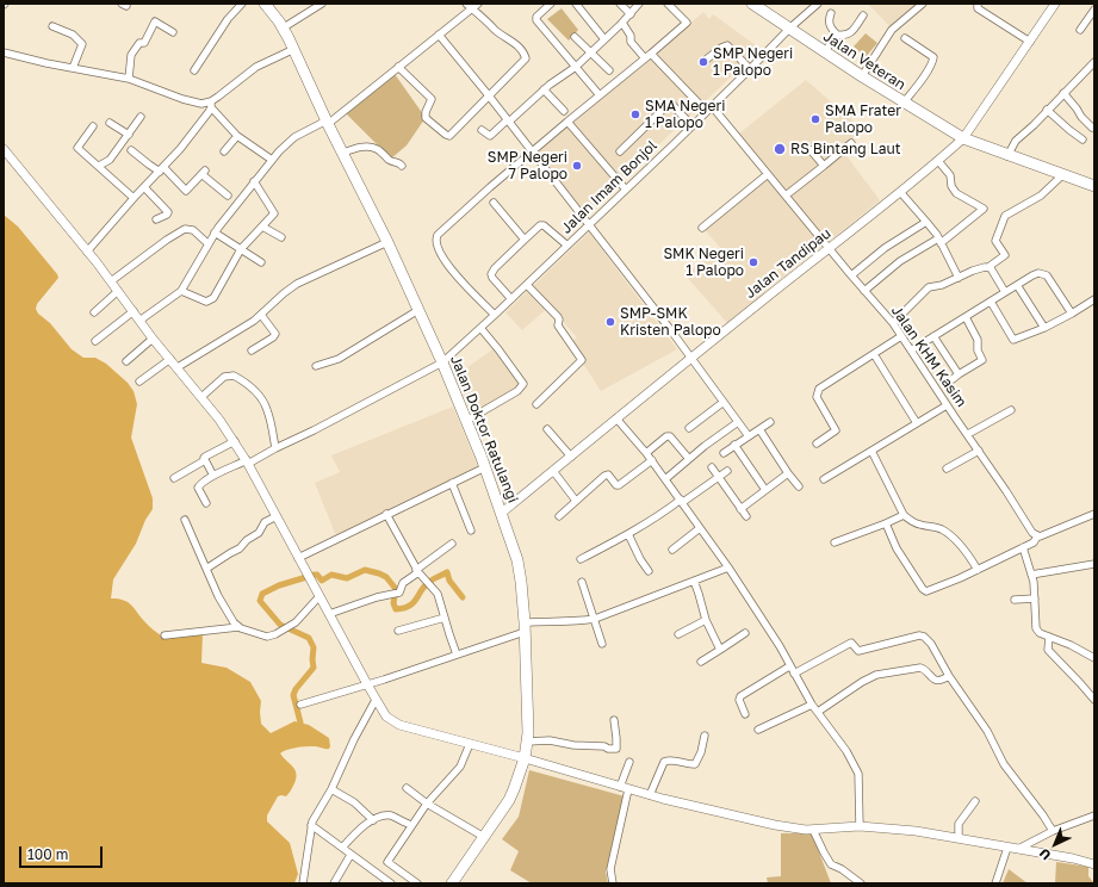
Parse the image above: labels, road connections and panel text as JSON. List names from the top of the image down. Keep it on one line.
{"streets":{"highway":["Jalan Veteran","Jalan Doktor Ratulangi"],"street":["Jalan Imam Bonjol","Jalan Tandipau","Jalan KHM Kasim"]},"crossings":[["Jalan Veteran","Jalan Imam Bonjol"],["Jalan Veteran","Jalan Tandipau"],["Jalan Imam Bonjol","Jalan KHM Kasim"],["Jalan Imam Bonjol","Jalan Doktor Ratulangi"],["Jalan Tandipau","Jalan KHM Kasim"],["Jalan Tandipau","Jalan Doktor Ratulangi"]],"places":["SMP Negeri 1 Palopo","SMA Negeri 1 Palopo","SMA Frater Palopo","RS Bintang Laut","SMP Negeri 7 Palopo","SMK Negeri 1 Palopo","SMP-SMK Kristen Palopo"],"scale_bar":"100 m","north":"bottom left"}
